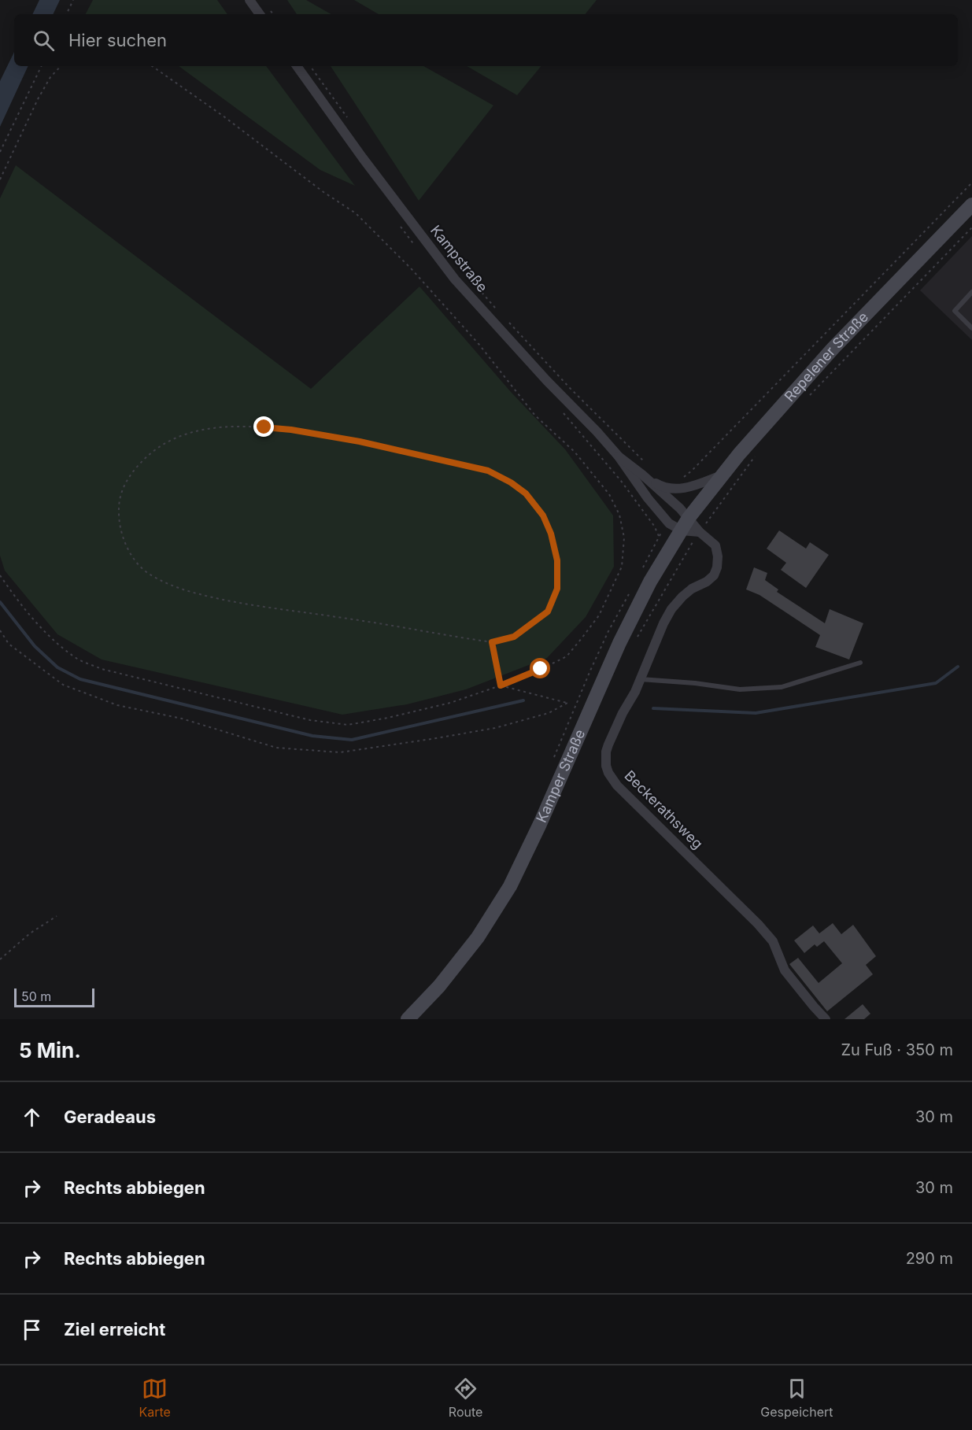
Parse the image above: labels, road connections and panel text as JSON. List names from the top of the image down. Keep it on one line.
{"streets":{"main road":["Repelener Straße","Kamper Straße"],"street":["Kampstraße","Beckerathsweg"]},"crossings":[["Kampstraße","Repelener Straße"],["Kampstraße","Kamper Straße"],["Kampstraße","Beckerathsweg"],["Repelener Straße","Kamper Straße"],["Repelener Straße","Beckerathsweg"],["Kamper Straße","Beckerathsweg"]],"scale_bar":"50 m","page":{"search":"Hier suchen","scale":"50 m","heading":["5 Min.","Zu Fuß · 350 m"],"list":[["Geradeaus","30 m"],["Rechts abbiegen","30 m"],["Rechts abbiegen","290 m"],"Ziel erreicht"],"nav":["Karte","Route","Gespeichert"]}}
